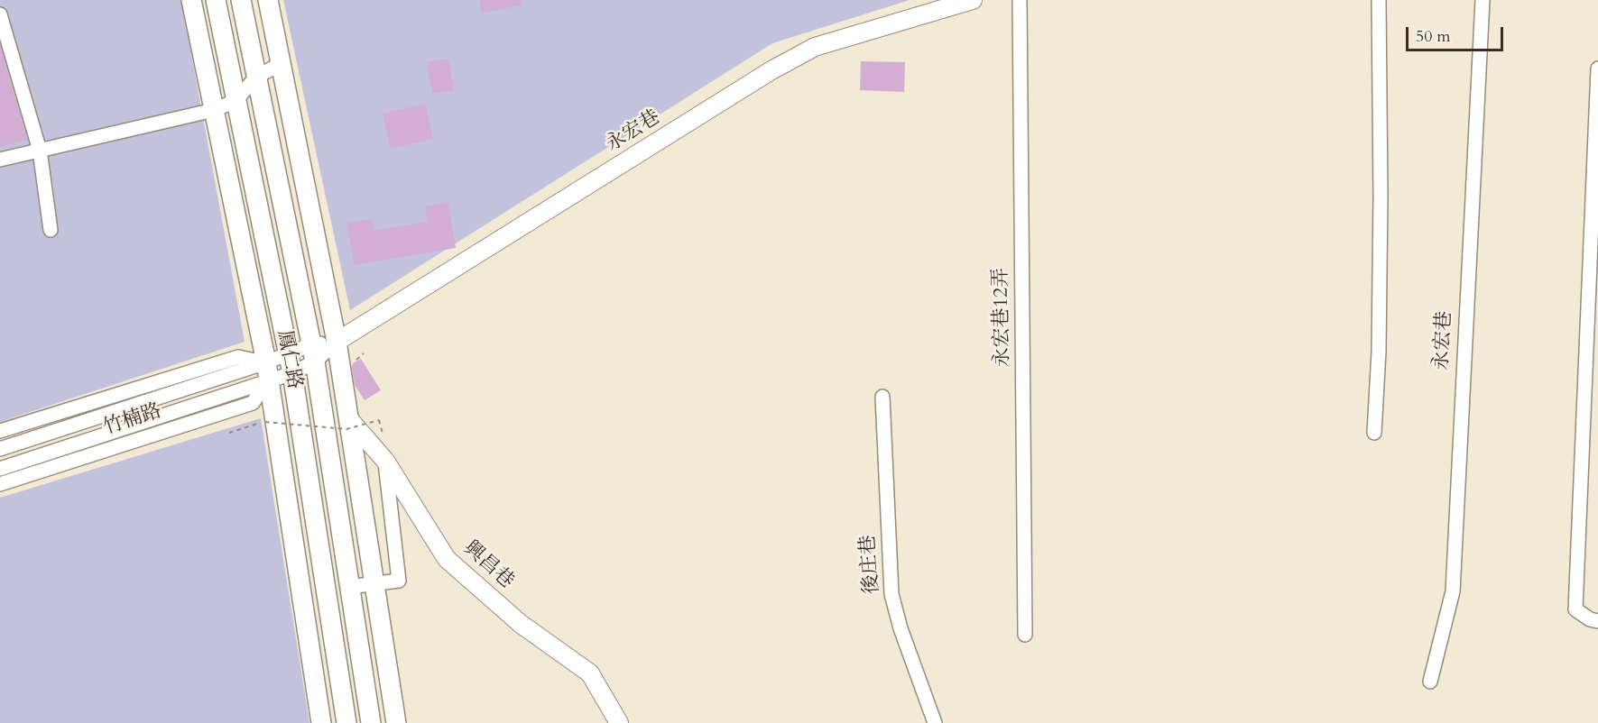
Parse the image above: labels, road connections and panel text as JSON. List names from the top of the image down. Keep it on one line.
{"streets":{"main road":["鳳仁路"],"street":["永宏巷","永宏巷12弄","竹楠路","後庄巷","興昌巷"]},"crossings":[["永宏巷","竹楠路"],["鳳仁路","竹楠路"]],"scale_bar":"50 m"}
